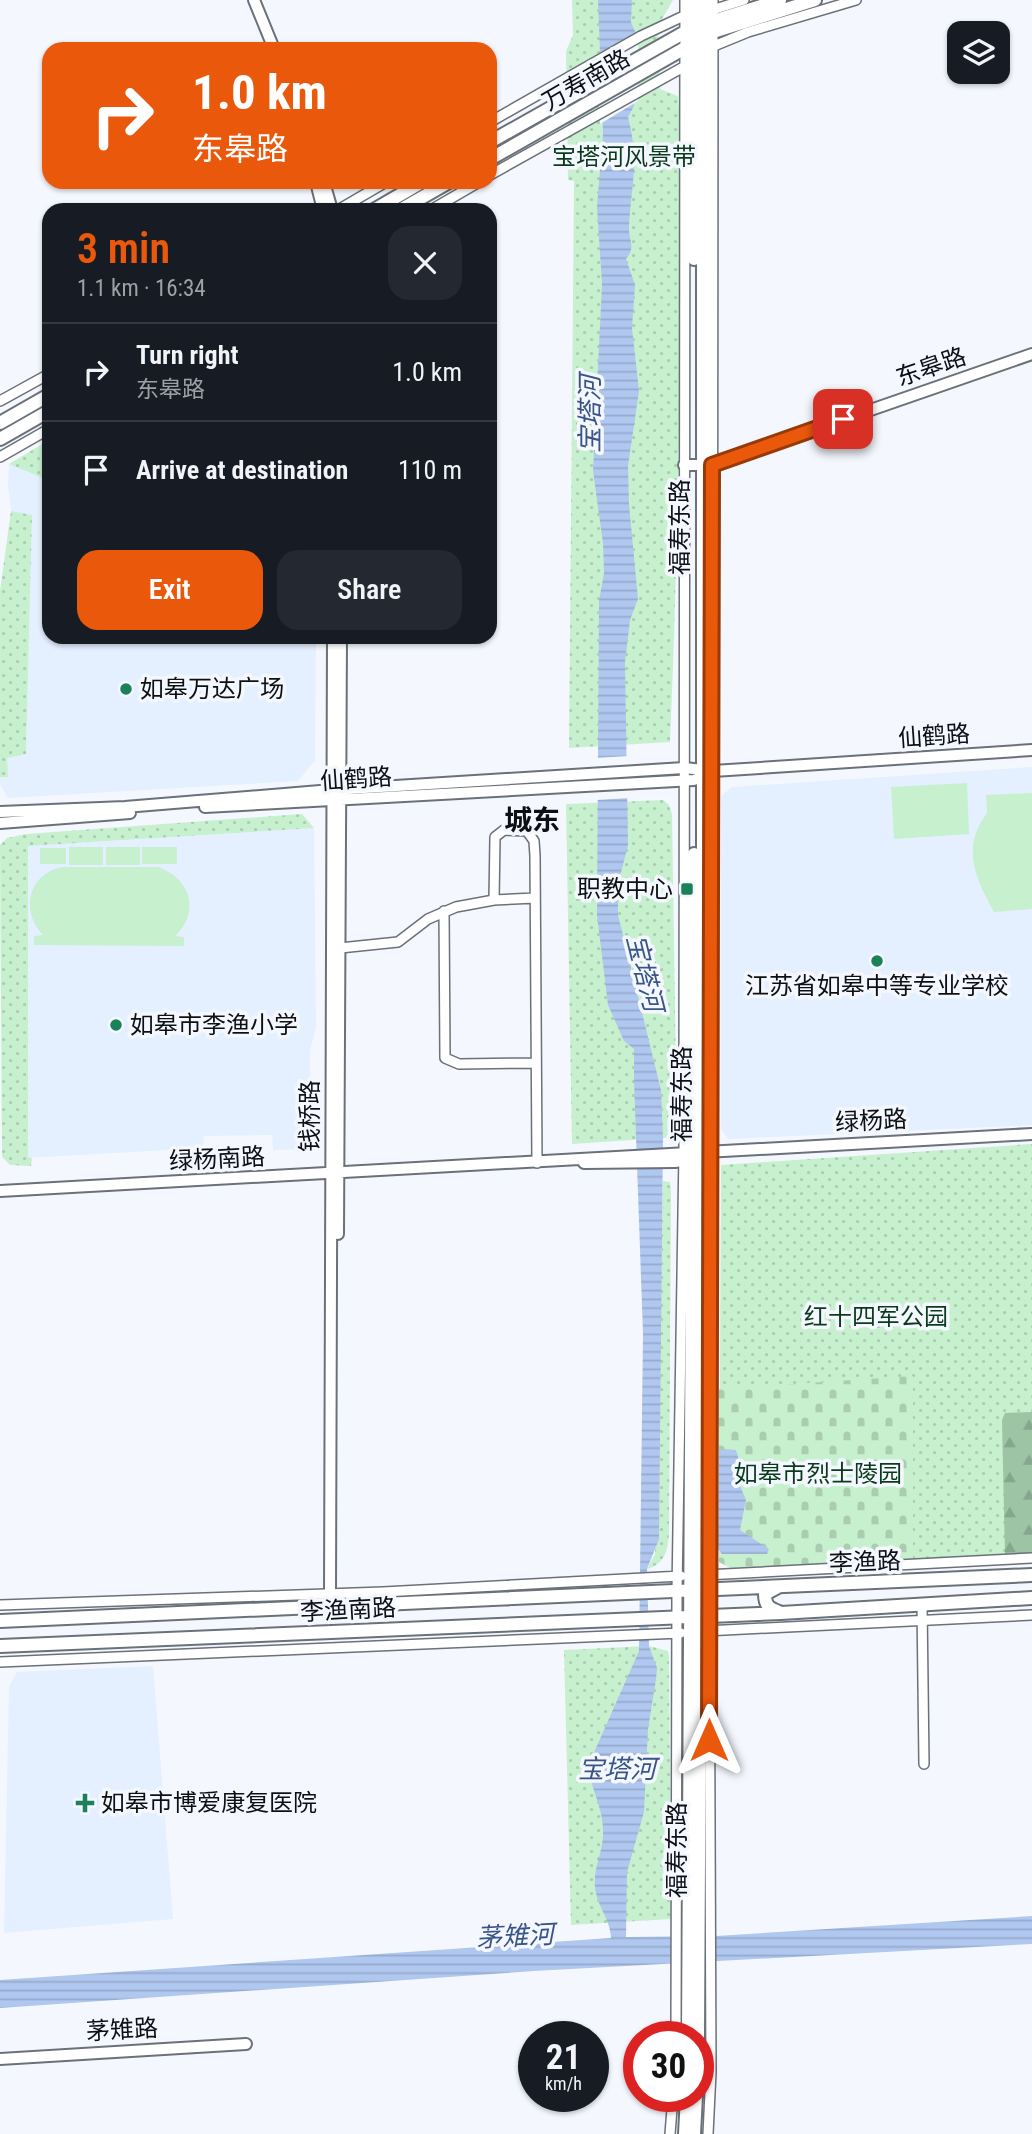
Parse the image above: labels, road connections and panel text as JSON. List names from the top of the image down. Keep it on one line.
{"streets":{"main road":["万寿南路","福寿东路","李渔路","李渔南路"],"street":["东皋路","仙鹤路","钱桥路","绿杨路","绿杨南路","茅雉路"]},"crossings":[["万寿南路","福寿东路"],["东皋路","福寿东路"],["福寿东路","仙鹤路"],["福寿东路","绿杨路"],["福寿东路","绿杨南路"],["福寿东路","李渔路"],["福寿东路","李渔南路"],["仙鹤路","钱桥路"],["钱桥路","绿杨南路"],["绿杨路","绿杨南路"],["李渔路","李渔南路"]],"districts":["城东"],"water":["宝塔河","茅雉河"],"parks":["宝塔河风景带","红十四军公园","如皋市烈士陵园"],"places":{"other":["如皋万达广场","江苏省如皋中等专业学校","如皋市李渔小学"],"transit":["职教中心"],"health":["如皋市博爱康复医院"]},"page":{"turn":["1.0 km","东皋路"],"heading":["3 min","1.1 km · 16:34"],"list":[{"name":"Turn right","note":"东皋路","value":"1.0 km"},{"name":"Arrive at destination","value":"110 m"}],"buttons":["Exit","Share"],"speed":"21 km/h","limit":"30"}}
